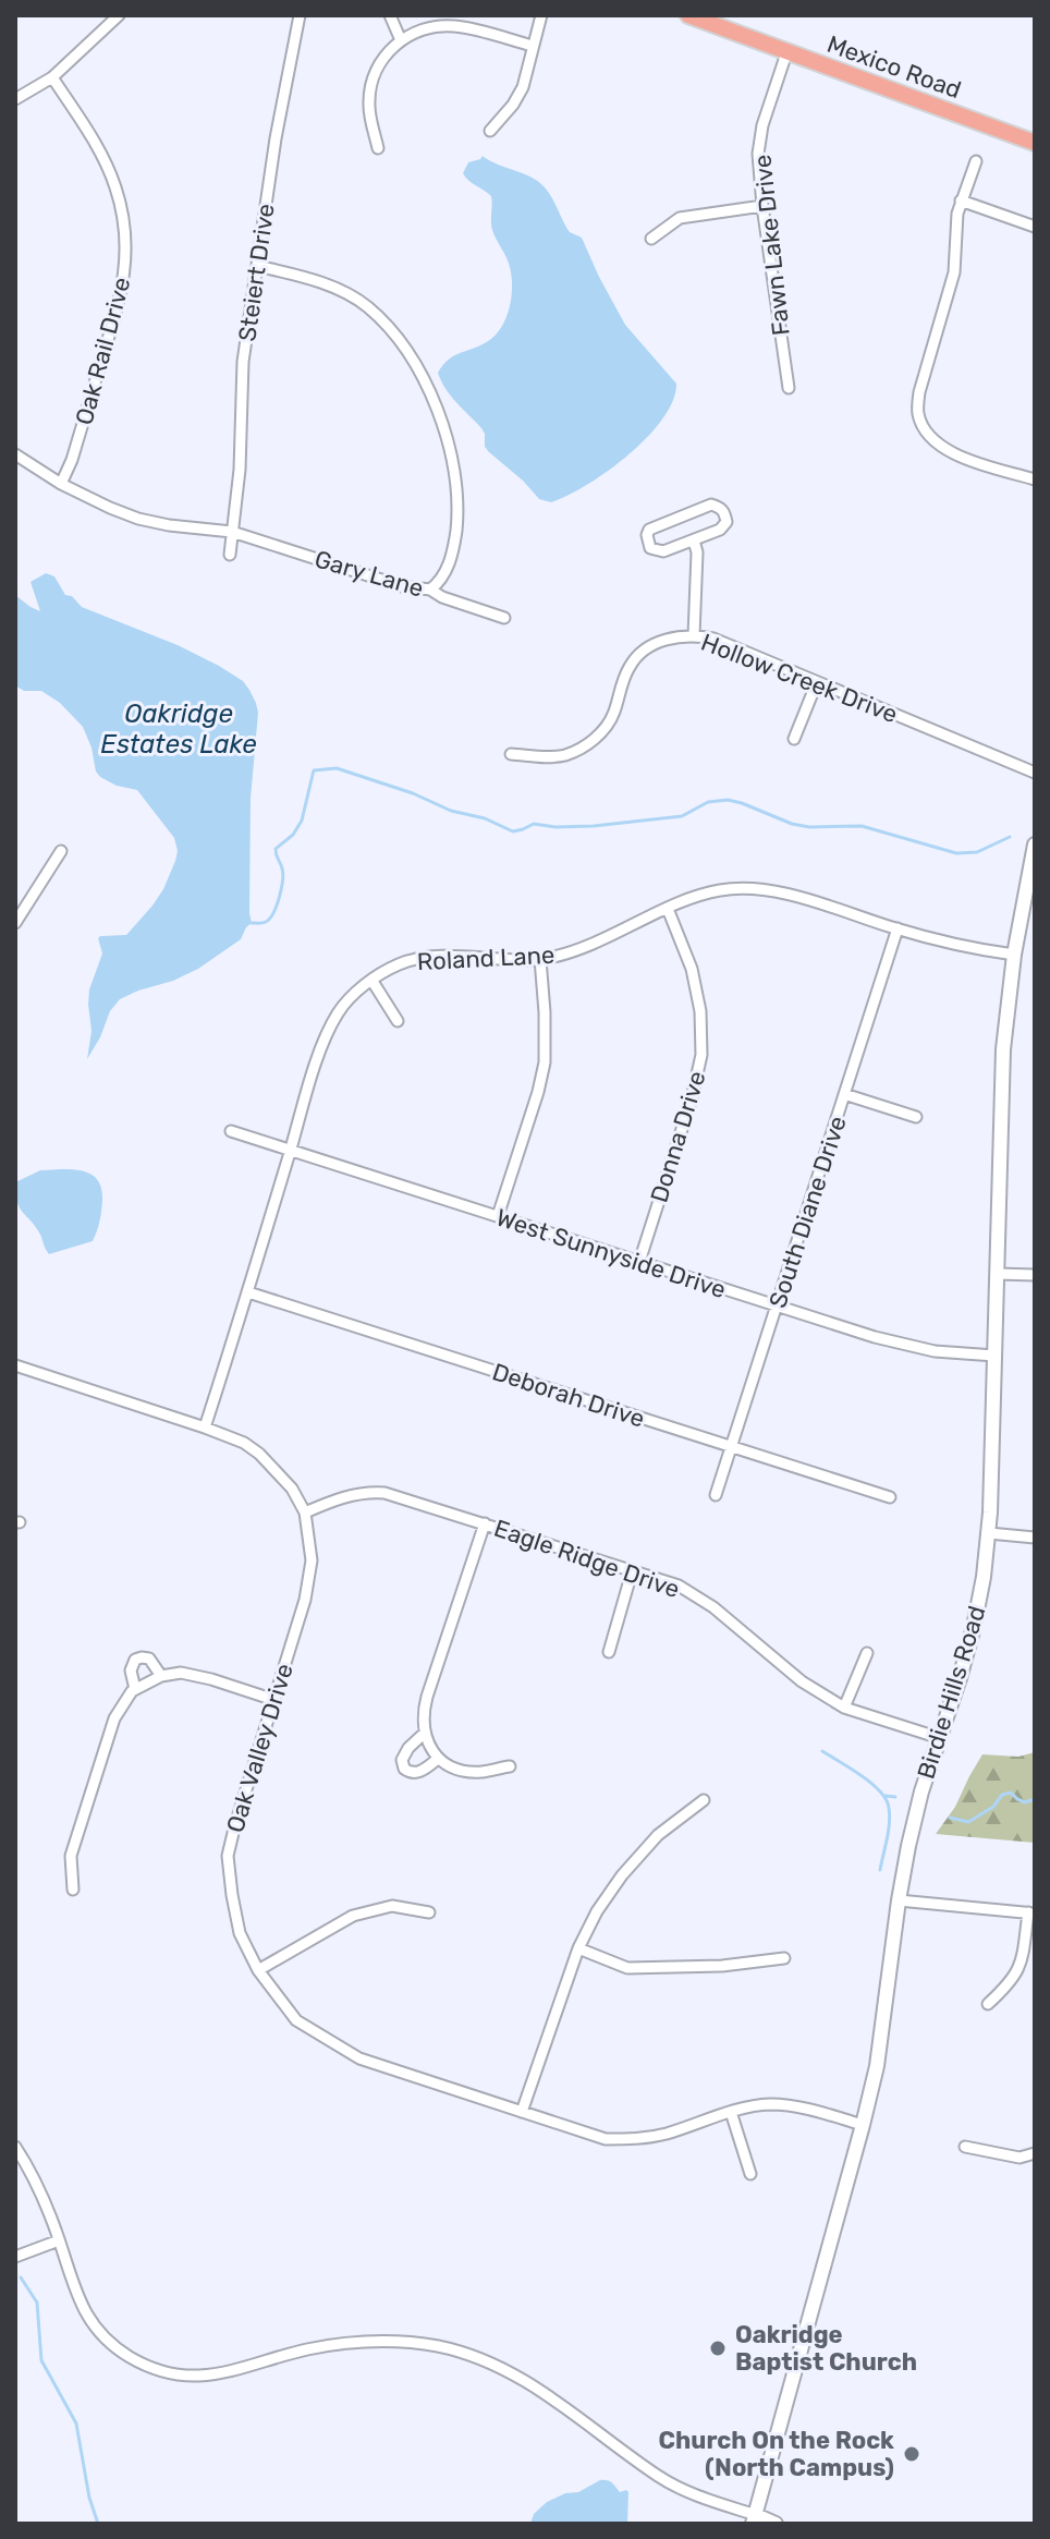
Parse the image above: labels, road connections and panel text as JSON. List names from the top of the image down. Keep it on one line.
{"streets":{"main road":["Mexico Road","Birdie Hills Road"],"street":["Fawn Lake Drive","Steiert Drive","Oak Rail Drive","Gary Lane","Hollow Creek Drive","Roland Lane","Donna Drive","South Diane Drive","West Sunnyside Drive","Deborah Drive","Eagle Ridge Drive","Oak Valley Drive"]},"crossings":[["Mexico Road","Fawn Lake Drive"],["Steiert Drive","Gary Lane"],["Oak Rail Drive","Gary Lane"],["Roland Lane","Donna Drive"],["Roland Lane","South Diane Drive"],["Roland Lane","West Sunnyside Drive"],["Roland Lane","Deborah Drive"],["Roland Lane","Birdie Hills Road"],["Roland Lane","Oak Valley Drive"],["Donna Drive","West Sunnyside Drive"],["South Diane Drive","West Sunnyside Drive"],["South Diane Drive","Deborah Drive"],["West Sunnyside Drive","Birdie Hills Road"],["Eagle Ridge Drive","Birdie Hills Road"],["Eagle Ridge Drive","Oak Valley Drive"],["Birdie Hills Road","Oak Valley Drive"]],"water":["Oakridge Estates Lake"],"places":["Oakridge Baptist Church","Church On the Rock (North Campus)"]}
